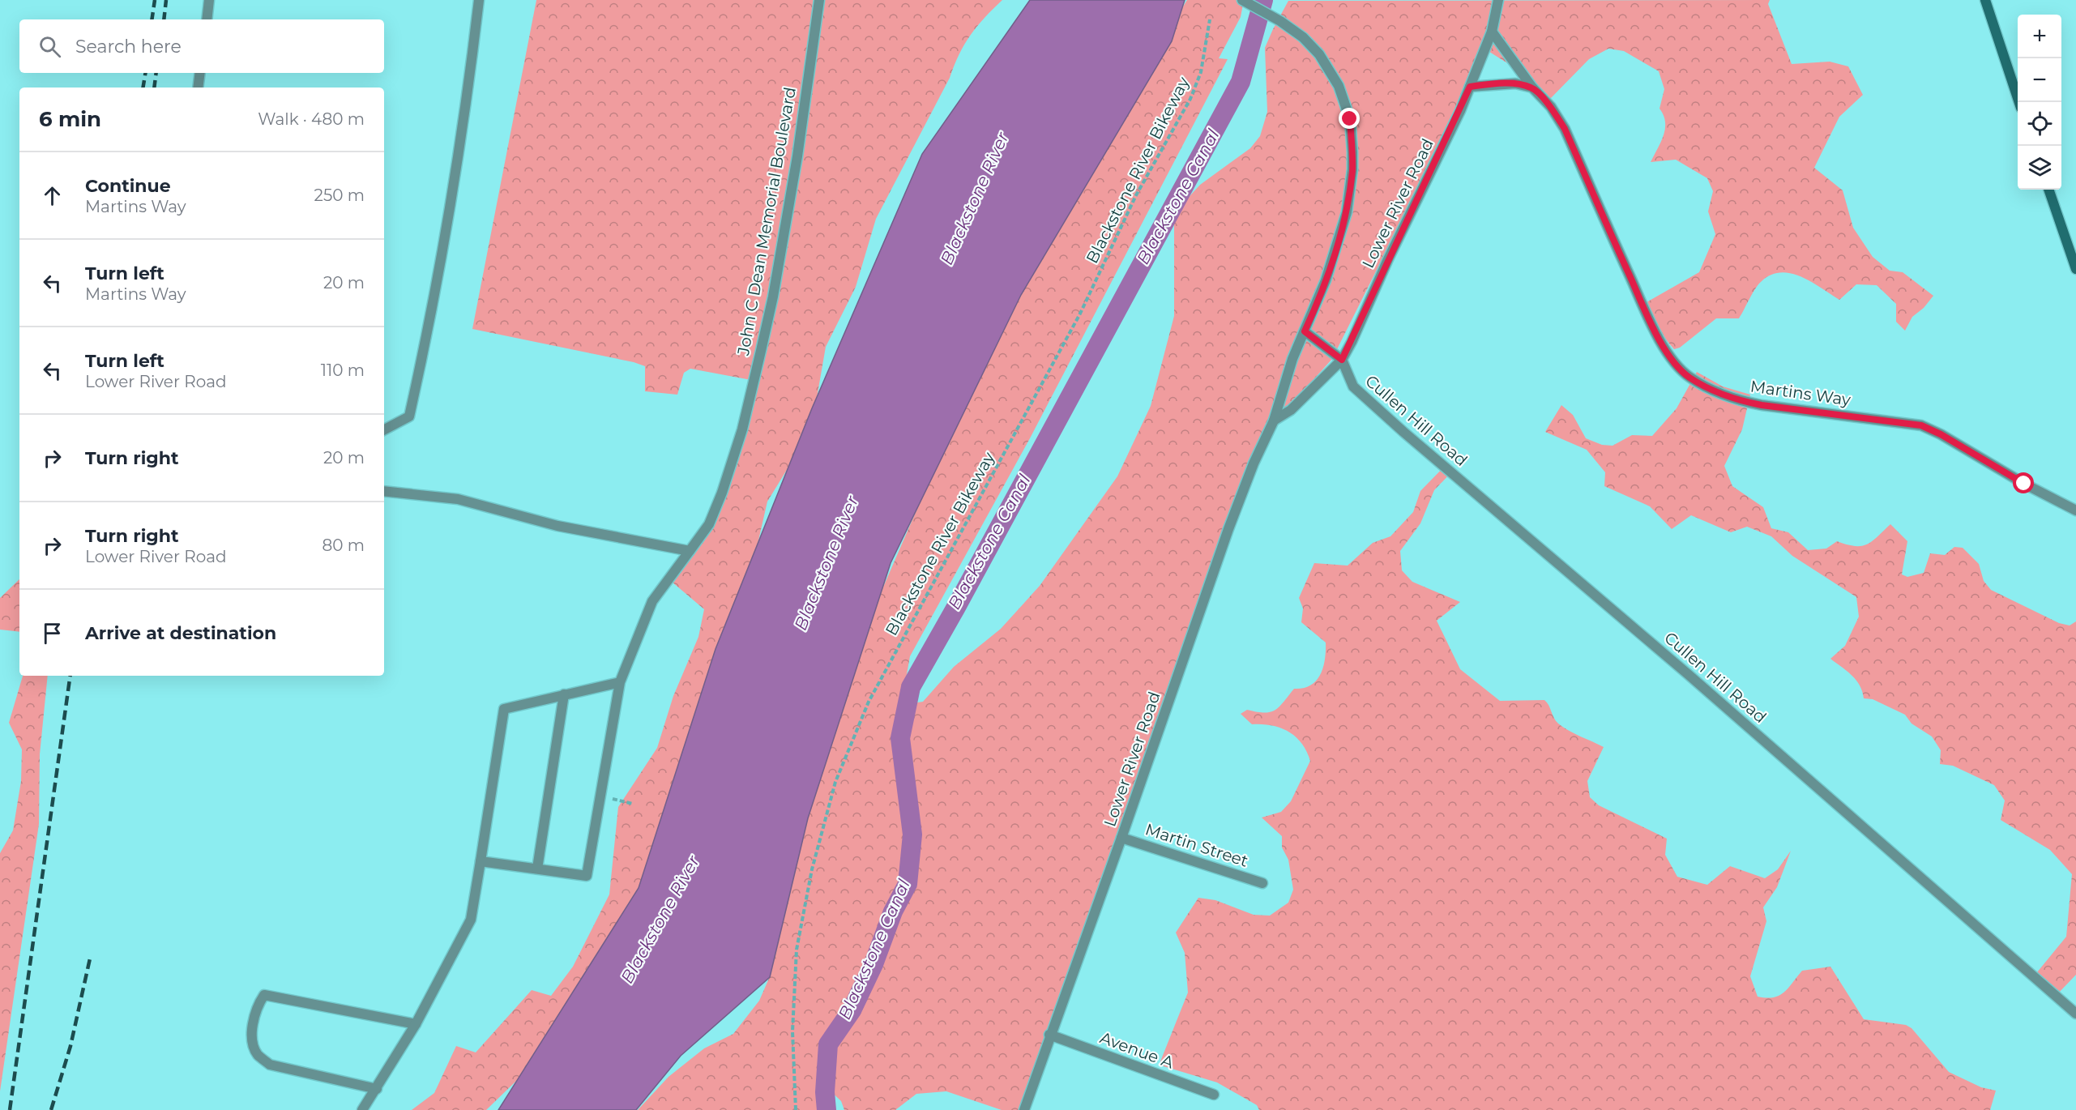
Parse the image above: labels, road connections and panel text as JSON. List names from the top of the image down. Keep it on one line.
{"streets":{"street":["Lower River Road","John C Dean Memorial Boulevard","Martins Way","Cullen Hill Road","Martin Street","Avenue A"],"path":["Blackstone River Bikeway"]},"crossings":[["Lower River Road","Martins Way"],["Lower River Road","Cullen Hill Road"],["Lower River Road","Martin Street"],["Lower River Road","Avenue A"]],"water":["Blackstone Canal","Blackstone River"],"page":{"map_buttons":["+","−"],"search":"Search here","heading":["6 min","Walk · 480 m"],"list":[["Continue","Martins Way","250 m"],["Turn left","Martins Way","20 m"],["Turn left","Lower River Road","110 m"],["Turn right","20 m"],["Turn right","Lower River Road","80 m"],"Arrive at destination"]}}
